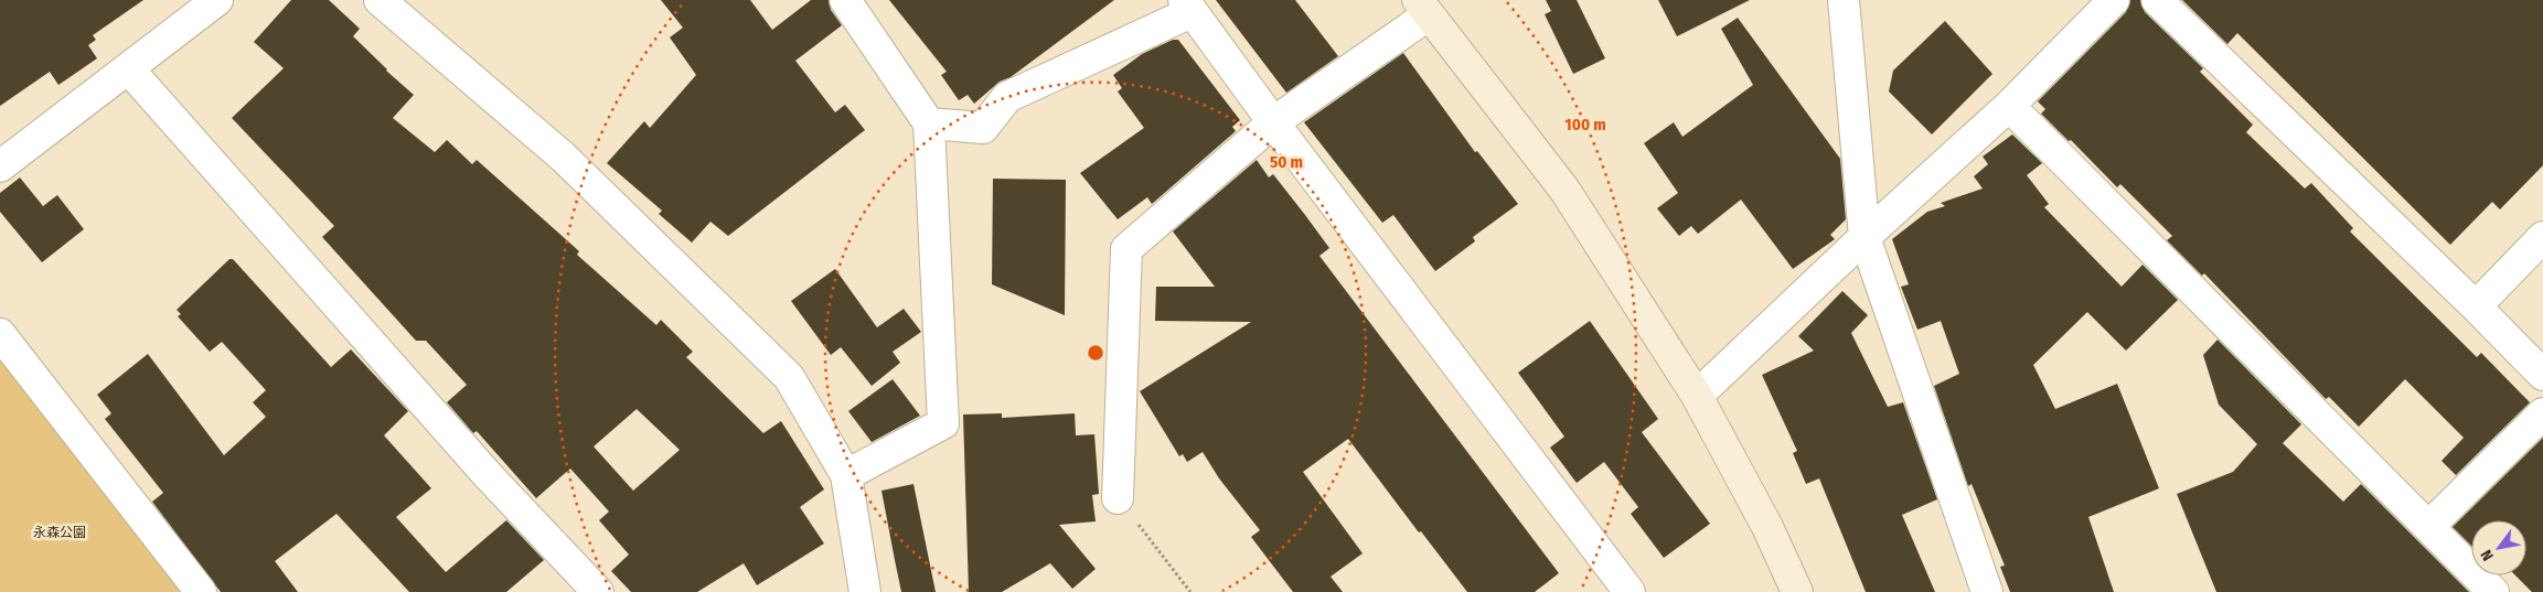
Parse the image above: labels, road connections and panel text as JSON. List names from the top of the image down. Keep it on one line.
{"parks":["永森公園"],"north":"bottom left","rings":["100 m","50 m"]}
